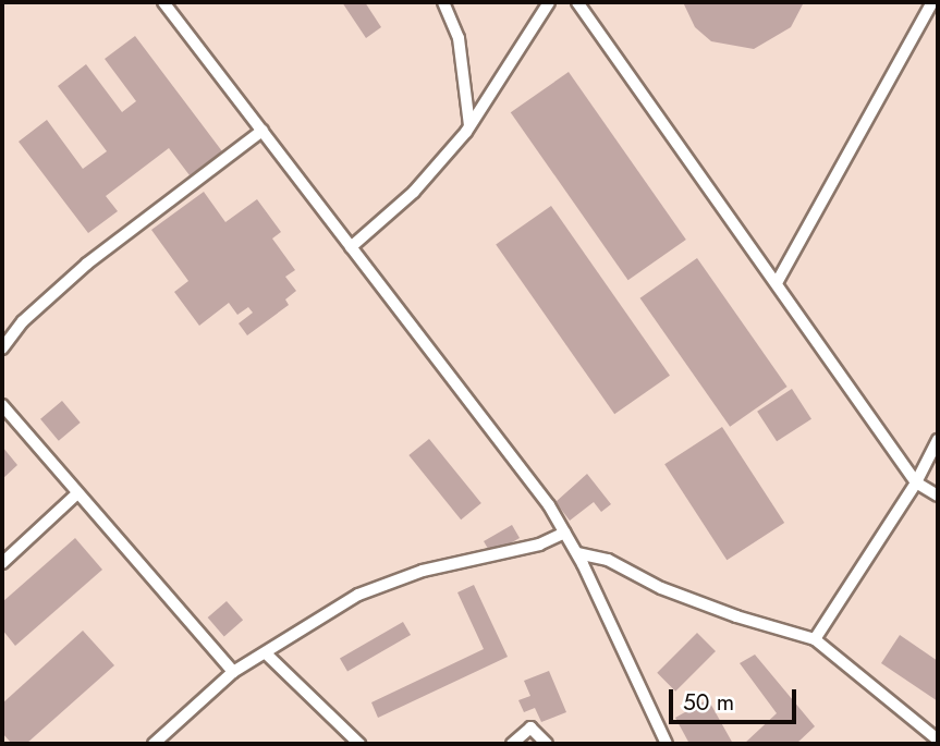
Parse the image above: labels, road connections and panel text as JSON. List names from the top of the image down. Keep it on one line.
{"scale_bar":"50 m"}
